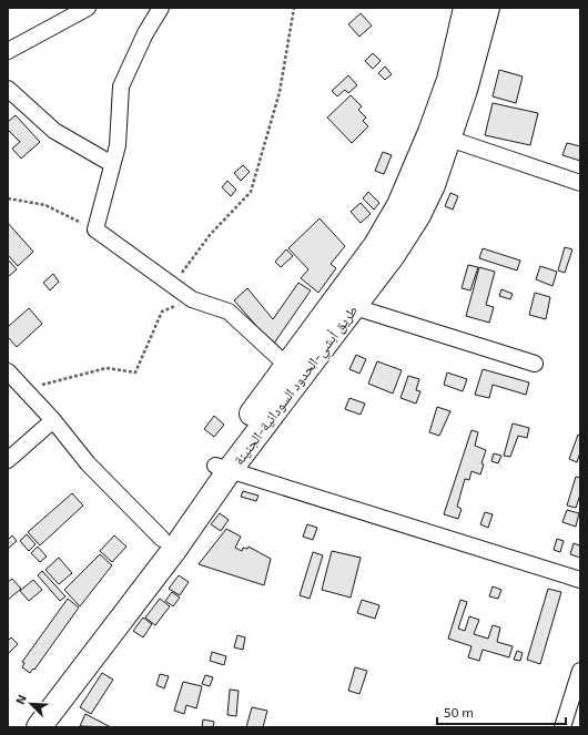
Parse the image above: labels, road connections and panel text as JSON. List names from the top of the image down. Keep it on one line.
{"streets":{"highway":["طريق أبشي-الحدود السودانية-الجنينة"]},"scale_bar":"50 m","north":"top left"}
